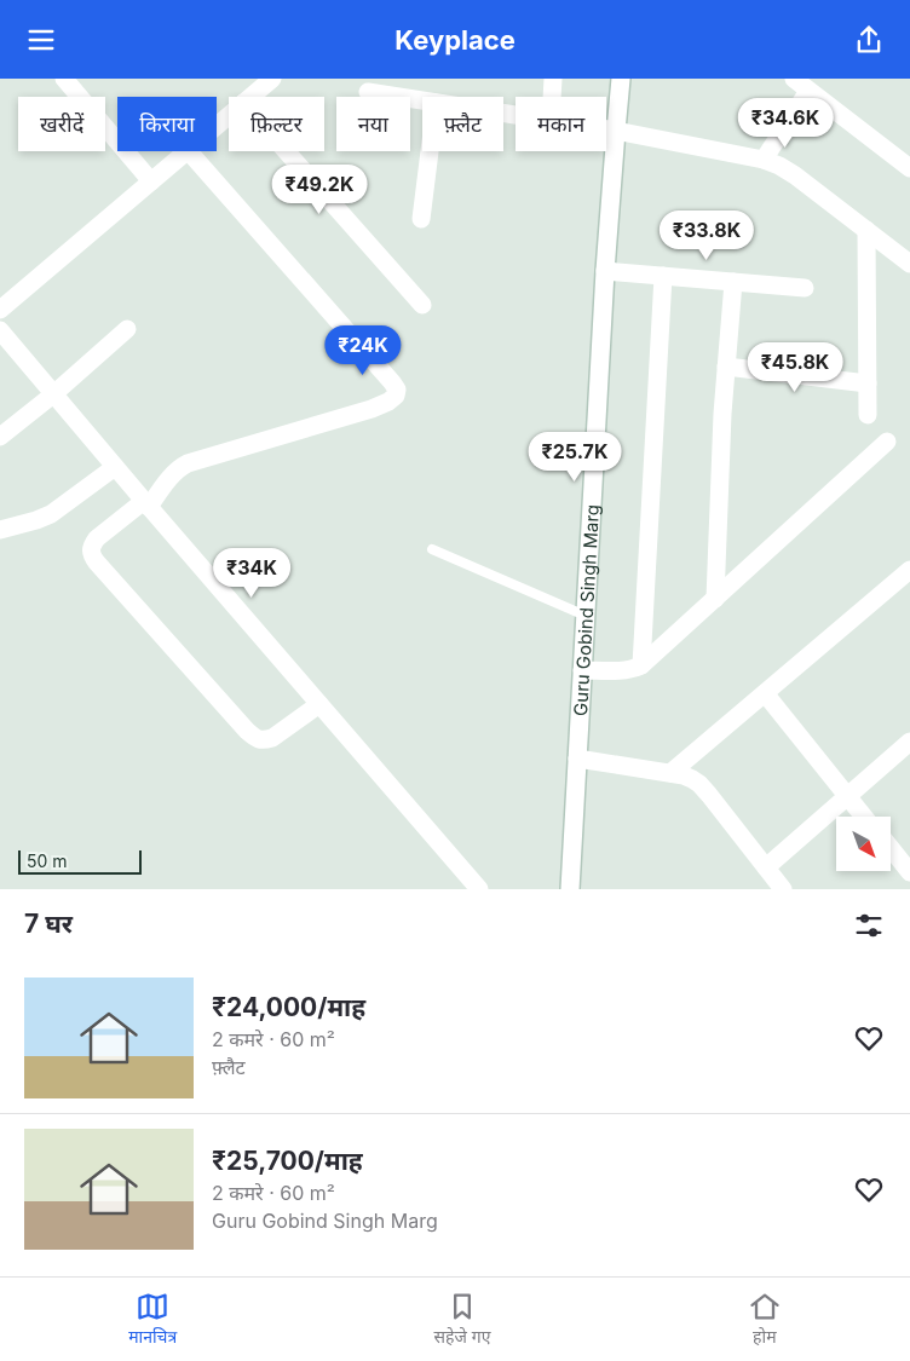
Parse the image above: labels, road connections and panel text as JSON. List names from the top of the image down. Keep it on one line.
{"streets":{"street":["Guru Gobind Singh Marg"]},"scale_bar":"50 m","north":"bottom right","page":{"header":"Keyplace","chip":["खरीदें","किराया","फ़िल्टर","नया","फ़्लैट","मकान"],"price":["₹34.6K","₹49.2K","₹33.8K","₹24K","₹45.8K","₹25.7K","₹34K"],"scale":"50 m","heading":"7 घर","list":[{"name":"₹24,000/माह","note":"2 कमरे · 60 m² · फ़्लैट"},{"name":"₹25,700/माह","note":"2 कमरे · 60 m² · Guru Gobind Singh Marg"}],"tabs":["मानचित्र","सहेजे गए","होम"]}}
